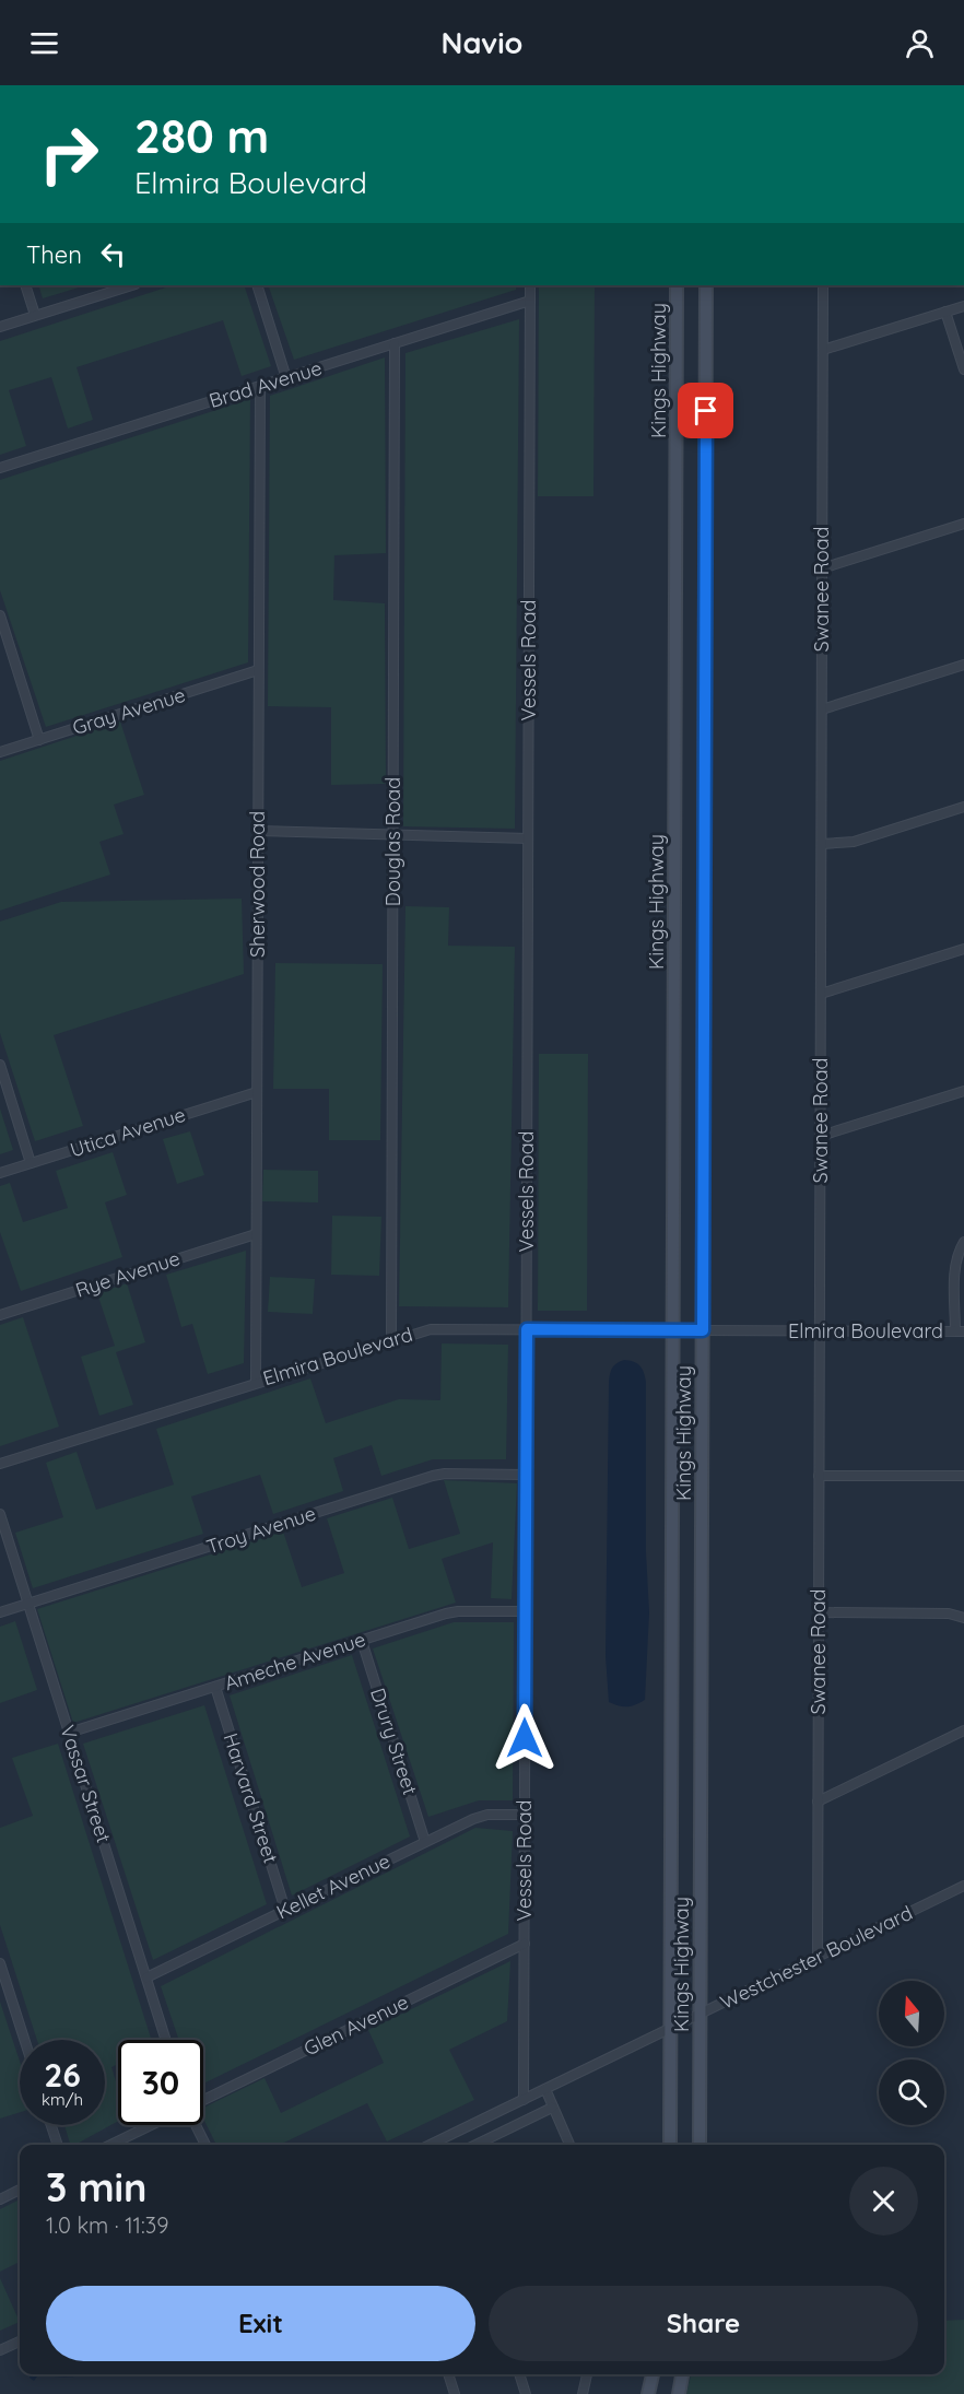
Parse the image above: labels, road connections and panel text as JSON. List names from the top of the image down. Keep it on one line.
{"streets":{"main road":["Kings Highway"],"street":["Brad Avenue","Swanee Road","Vessels Road","Gray Avenue","Douglas Road","Sherwood Road","Utica Avenue","Rye Avenue","Elmira Boulevard","Troy Avenue","Ameche Avenue","Drury Street","Vassar Street","Harvard Street","Kellet Avenue","Westchester Boulevard","Glen Avenue"]},"crossings":[["Kings Highway","Elmira Boulevard"],["Kings Highway","Westchester Boulevard"],["Brad Avenue","Vessels Road"],["Brad Avenue","Douglas Road"],["Brad Avenue","Sherwood Road"],["Swanee Road","Elmira Boulevard"],["Swanee Road","Westchester Boulevard"],["Vessels Road","Elmira Boulevard"],["Vessels Road","Troy Avenue"],["Vessels Road","Ameche Avenue"],["Vessels Road","Kellet Avenue"],["Vessels Road","Westchester Boulevard"],["Vessels Road","Glen Avenue"],["Gray Avenue","Sherwood Road"],["Douglas Road","Elmira Boulevard"],["Sherwood Road","Utica Avenue"],["Sherwood Road","Rye Avenue"],["Sherwood Road","Elmira Boulevard"],["Troy Avenue","Vassar Street"],["Ameche Avenue","Drury Street"],["Ameche Avenue","Vassar Street"],["Ameche Avenue","Harvard Street"],["Drury Street","Kellet Avenue"],["Vassar Street","Kellet Avenue"],["Harvard Street","Kellet Avenue"]],"north":"top","page":{"header":"Navio","turn":["280 m","Elmira Boulevard"],"then":"Then","speed":"26 km/h","limit":"30","heading":["3 min","1.0 km · 11:39"],"buttons":["Exit","Share"]}}
